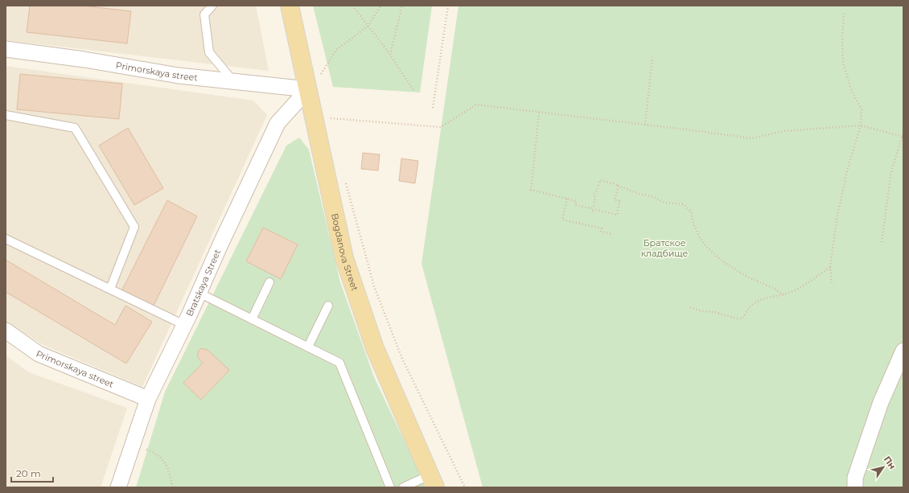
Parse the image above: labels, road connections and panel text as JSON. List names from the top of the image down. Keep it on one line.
{"streets":{"main road":["Bogdanova Street"],"street":["Primorskaya street","Bratskaya Street"]},"crossings":[["Primorskaya street","Bogdanova Street"],["Primorskaya street","Bratskaya Street"],["Bogdanova Street","Bratskaya Street"]],"parks":["Братское кладбище"],"scale_bar":"20 m","north":"top right"}
